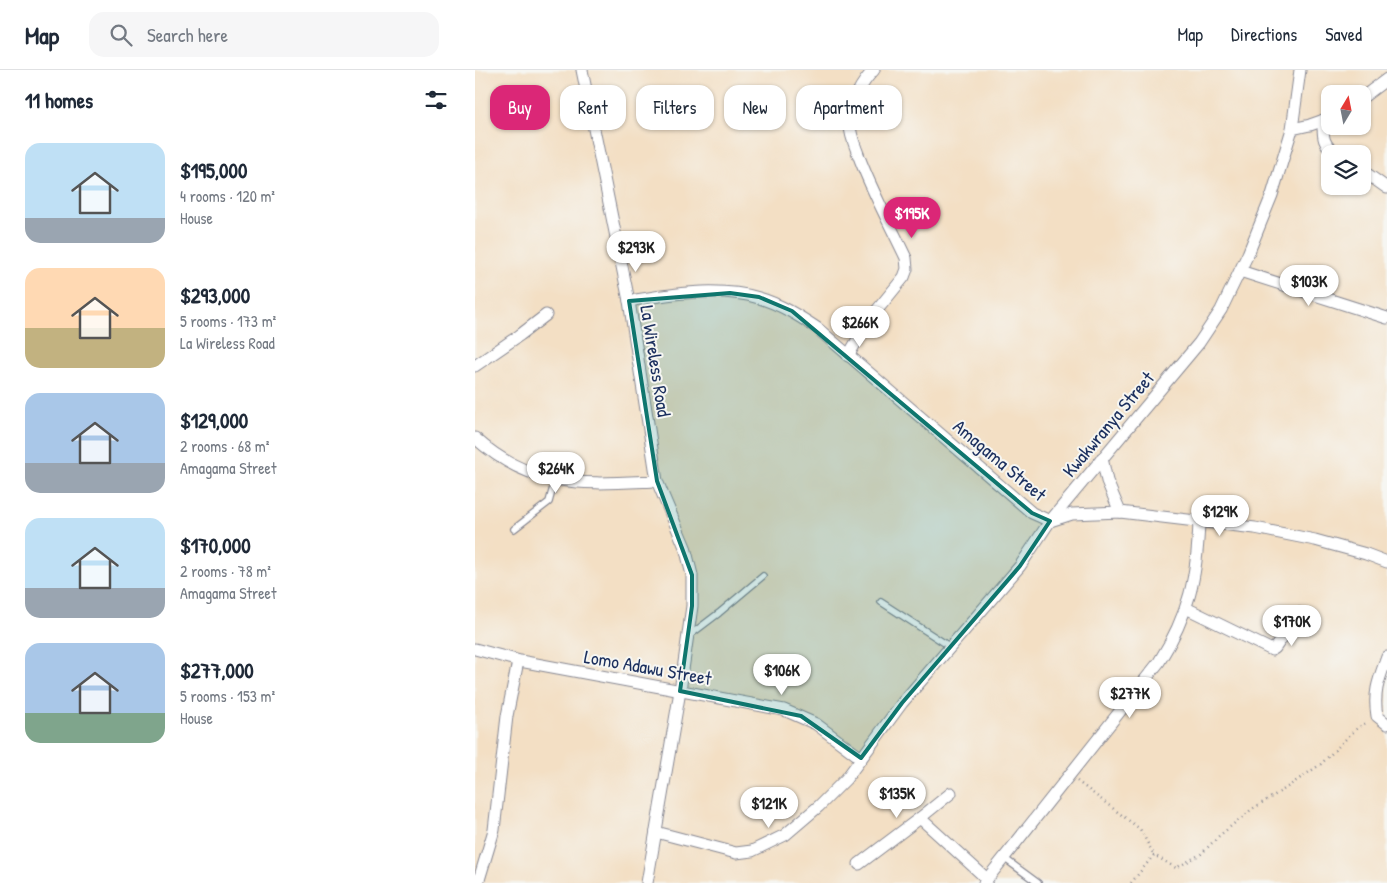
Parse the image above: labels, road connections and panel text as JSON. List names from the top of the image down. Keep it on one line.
{"streets":{"street":["La Wireless Road","Kwakwranya Street","Amagama Street","Lomo Adawu Street"]},"crossings":[["La Wireless Road","Kwakwranya Street"],["La Wireless Road","Amagama Street"],["La Wireless Road","Lomo Adawu Street"],["Kwakwranya Street","Amagama Street"],["Kwakwranya Street","Lomo Adawu Street"]],"north":"top","page":{"header":"Map","search":"Search here","nav":["Map","Directions","Saved"],"heading":"11 homes","chip":["Buy","Rent","Filters","New","Apartment"],"list":[{"name":"$195,000","note":"4 rooms · 120 m² · House"},{"name":"$293,000","note":"5 rooms · 173 m² · La Wireless Road"},{"name":"$129,000","note":"2 rooms · 68 m² · Amagama Street"},{"name":"$170,000","note":"2 rooms · 78 m² · Amagama Street"},{"name":"$277,000","note":"5 rooms · 153 m² · House"}],"price":["$195K","$293K","$103K","$266K","$264K","$129K","$170K","$106K","$277K","$135K","$121K"]}}
